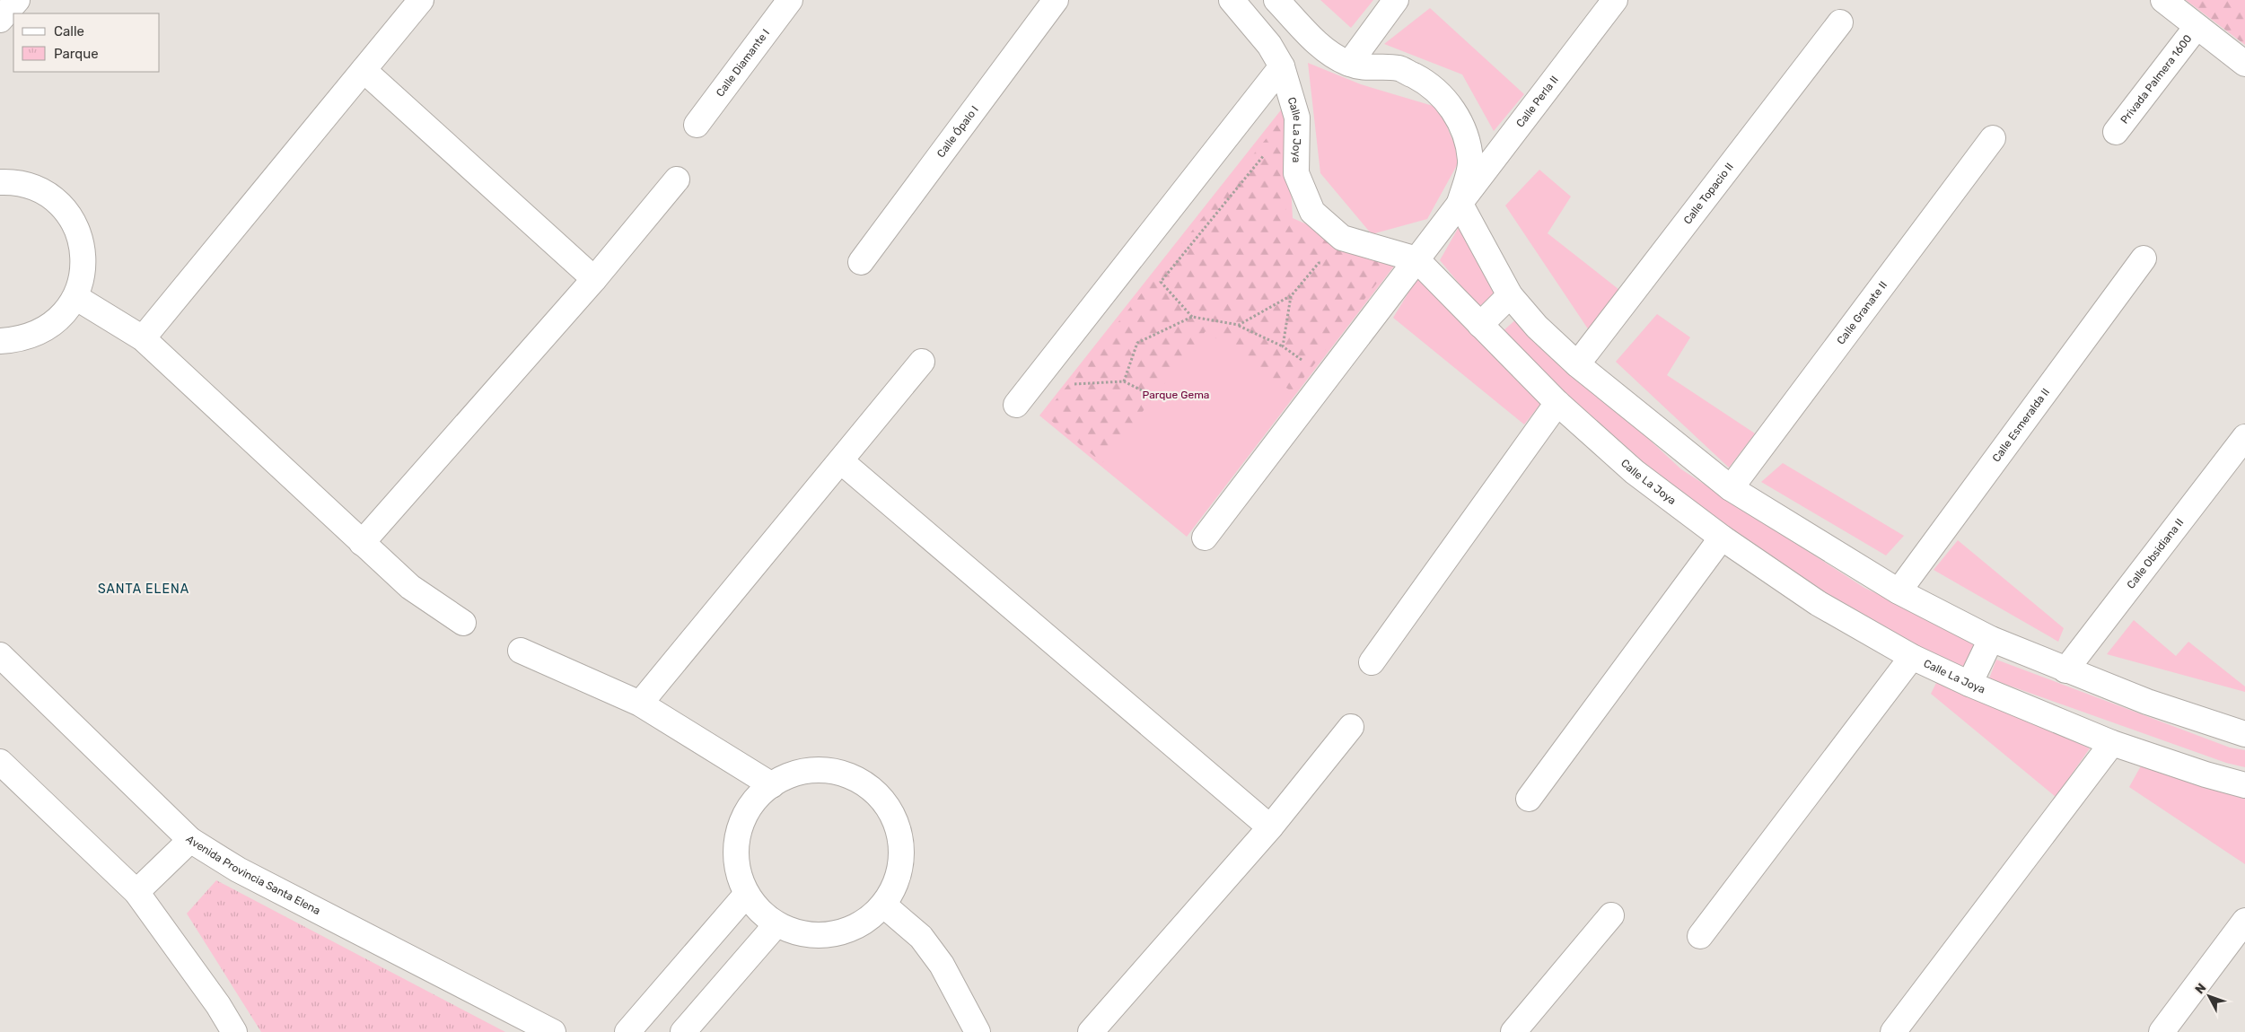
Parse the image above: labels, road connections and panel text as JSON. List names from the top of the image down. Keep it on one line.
{"streets":{"street":["Calle Diamante I","Privada Palmera 1600","Calle Perla II","Calle La Joya","Calle Ópalo I","Calle Topacio II","Calle Granate II","Calle Esmeralda II","Calle Obsidiana II","Avenida Provincia Santa Elena"]},"crossings":[["Calle Perla II","Calle La Joya"]],"districts":["SANTA ELENA"],"parks":["Parque Gema"],"legend":["Calle","Parque"],"north":"top left"}
